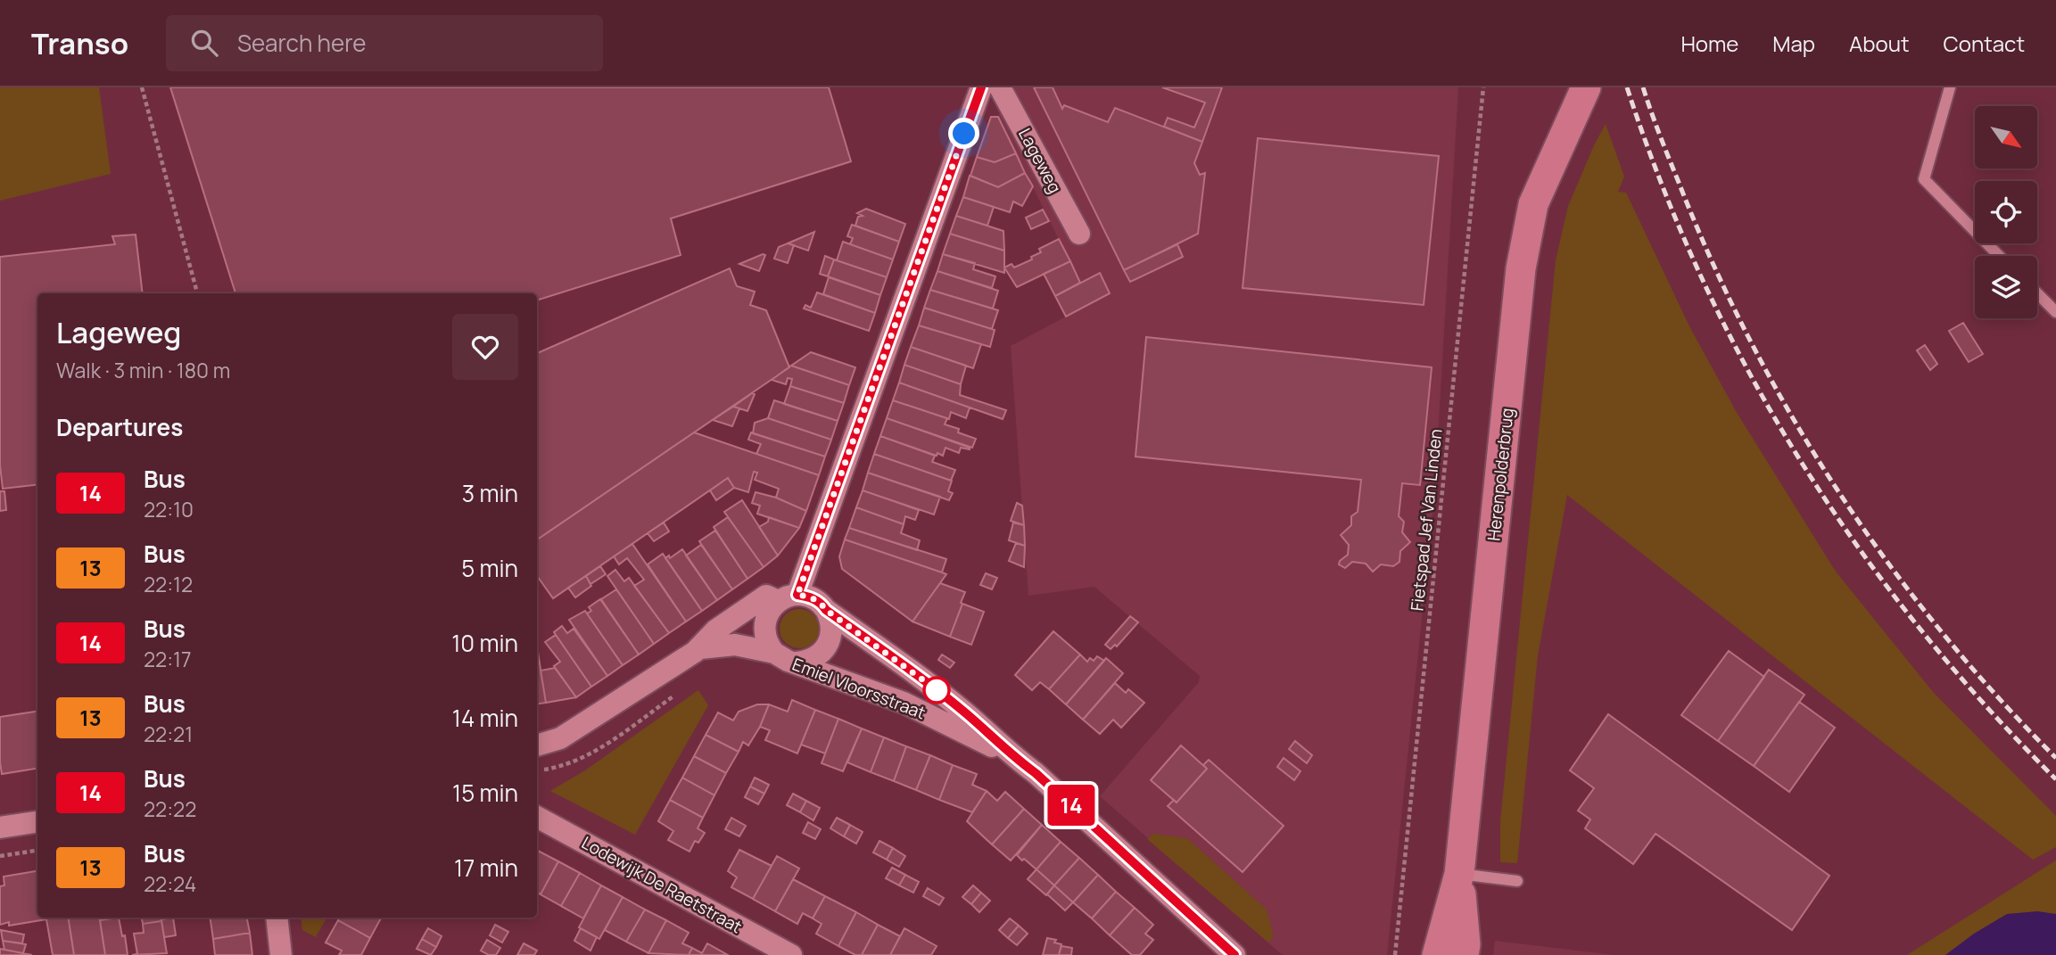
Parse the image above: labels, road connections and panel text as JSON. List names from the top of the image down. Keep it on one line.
{"streets":{"street":["Lageweg","Herenpolderbrug","Emiel Vloorsstraat","Lodewijk De Raetstraat"],"path":["Fietspad Jef Van Linden"]},"lines":["bus line 14"],"north":"bottom right","page":{"header":"Transo","search":"Search here","nav":["Home","Map","About","Contact"],"on_map":"14","heading":[["Lageweg","Walk · 3 min · 180 m"],"Departures"],"list":[{"mark":"14","name":"Bus","note":"22:10","value":"3 min"},{"mark":"13","name":"Bus","note":"22:12","value":"5 min"},{"mark":"14","name":"Bus","note":"22:17","value":"10 min"},{"mark":"13","name":"Bus","note":"22:21","value":"14 min"},{"mark":"14","name":"Bus","note":"22:22","value":"15 min"},{"mark":"13","name":"Bus","note":"22:24","value":"17 min"}]}}
